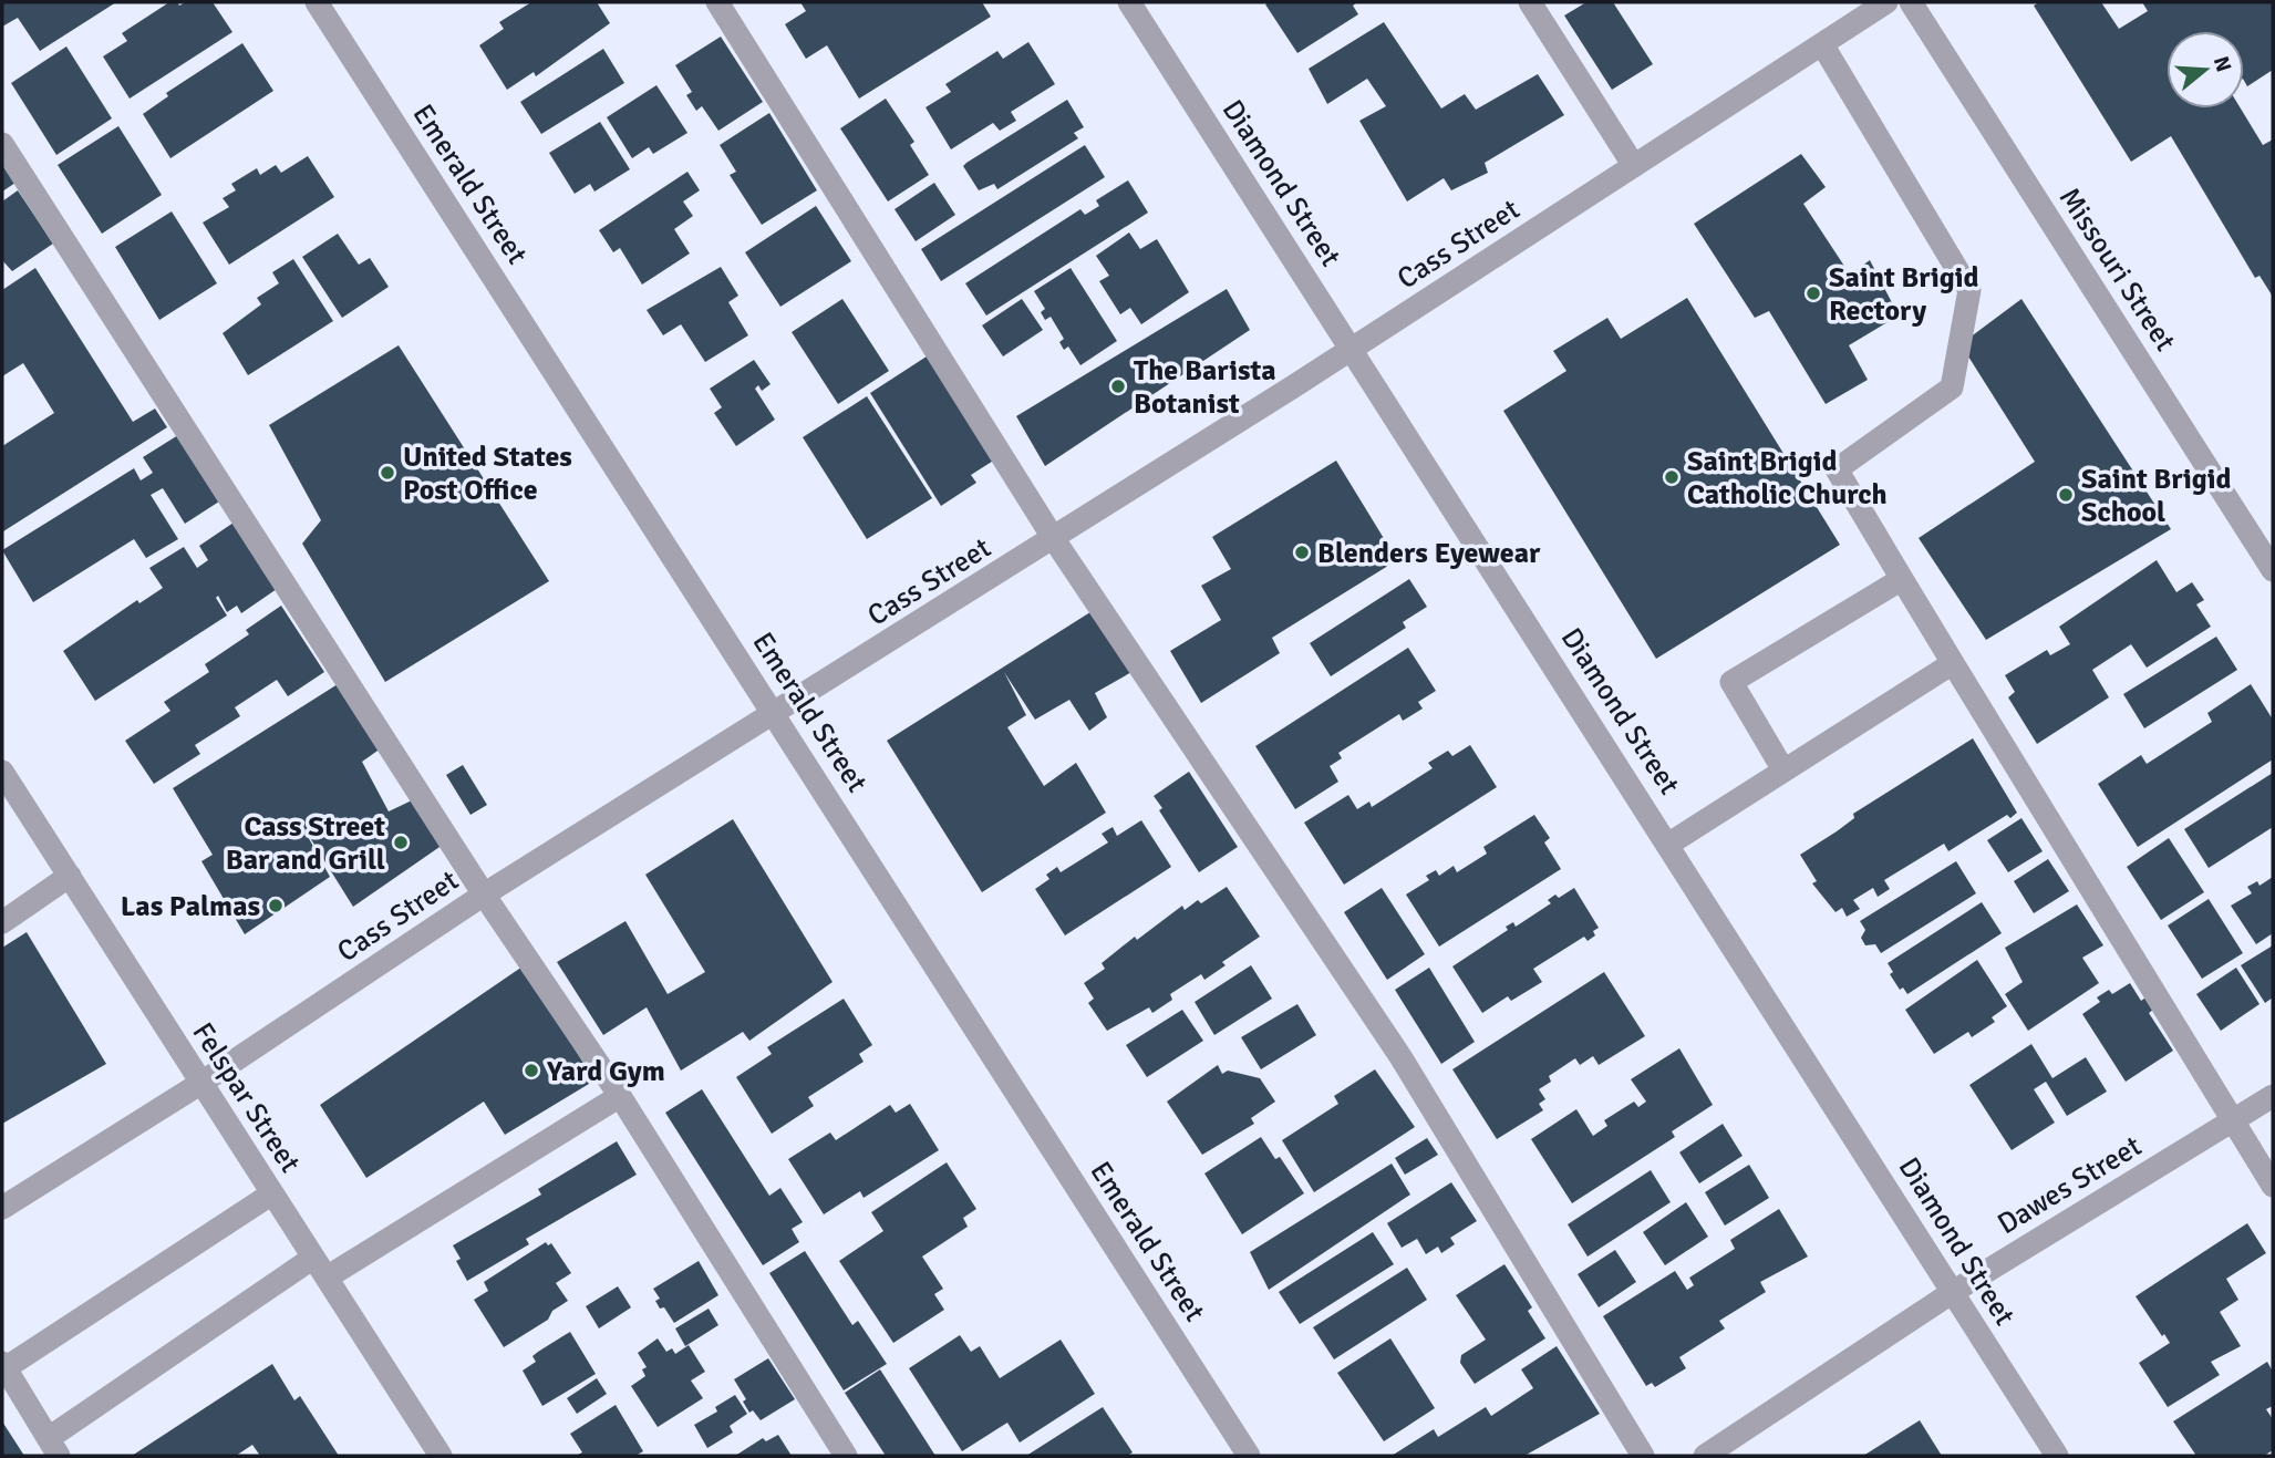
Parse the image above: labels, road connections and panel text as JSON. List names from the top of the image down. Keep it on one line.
{"streets":{"street":["Diamond Street","Emerald Street","Cass Street","Missouri Street","Felspar Street","Dawes Street"]},"crossings":[["Diamond Street","Cass Street"],["Diamond Street","Dawes Street"],["Emerald Street","Cass Street"],["Cass Street","Felspar Street"]],"places":["Saint Brigid Rectory","The Barista Botanist","United States Post Office","Saint Brigid Catholic Church","Saint Brigid School","Blenders Eyewear","Cass Street Bar and Grill","Las Palmas","Yard Gym"],"north":"right"}
